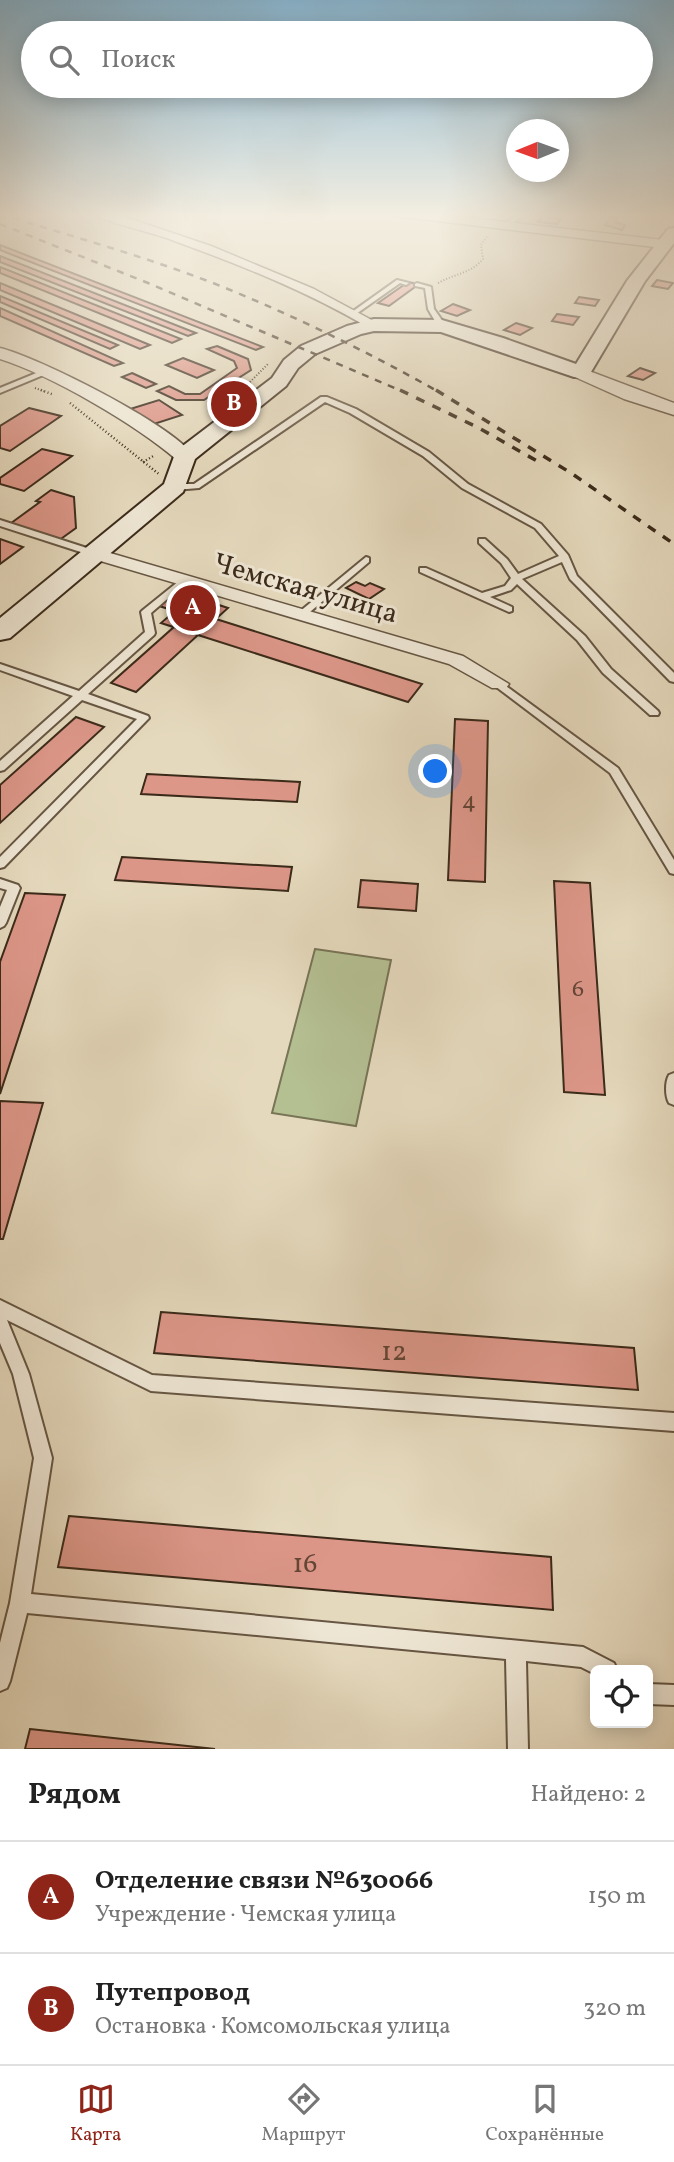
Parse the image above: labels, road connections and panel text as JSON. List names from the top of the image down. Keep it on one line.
{"streets":{"street":["Чемская улица"]},"house_numbers":["4","6","12","16"],"north":"left","page":{"search":"Поиск","pins":["B","A"],"heading":["Рядом","Найдено: 2"],"list":[{"mark":"A","name":"Отделение связи №630066","note":"Учреждение · Чемская улица","value":"150 m"},{"mark":"B","name":"Путепровод","note":"Остановка · Комсомольская улица","value":"320 m"}],"nav":["Карта","Маршрут","Сохранённые"]}}
